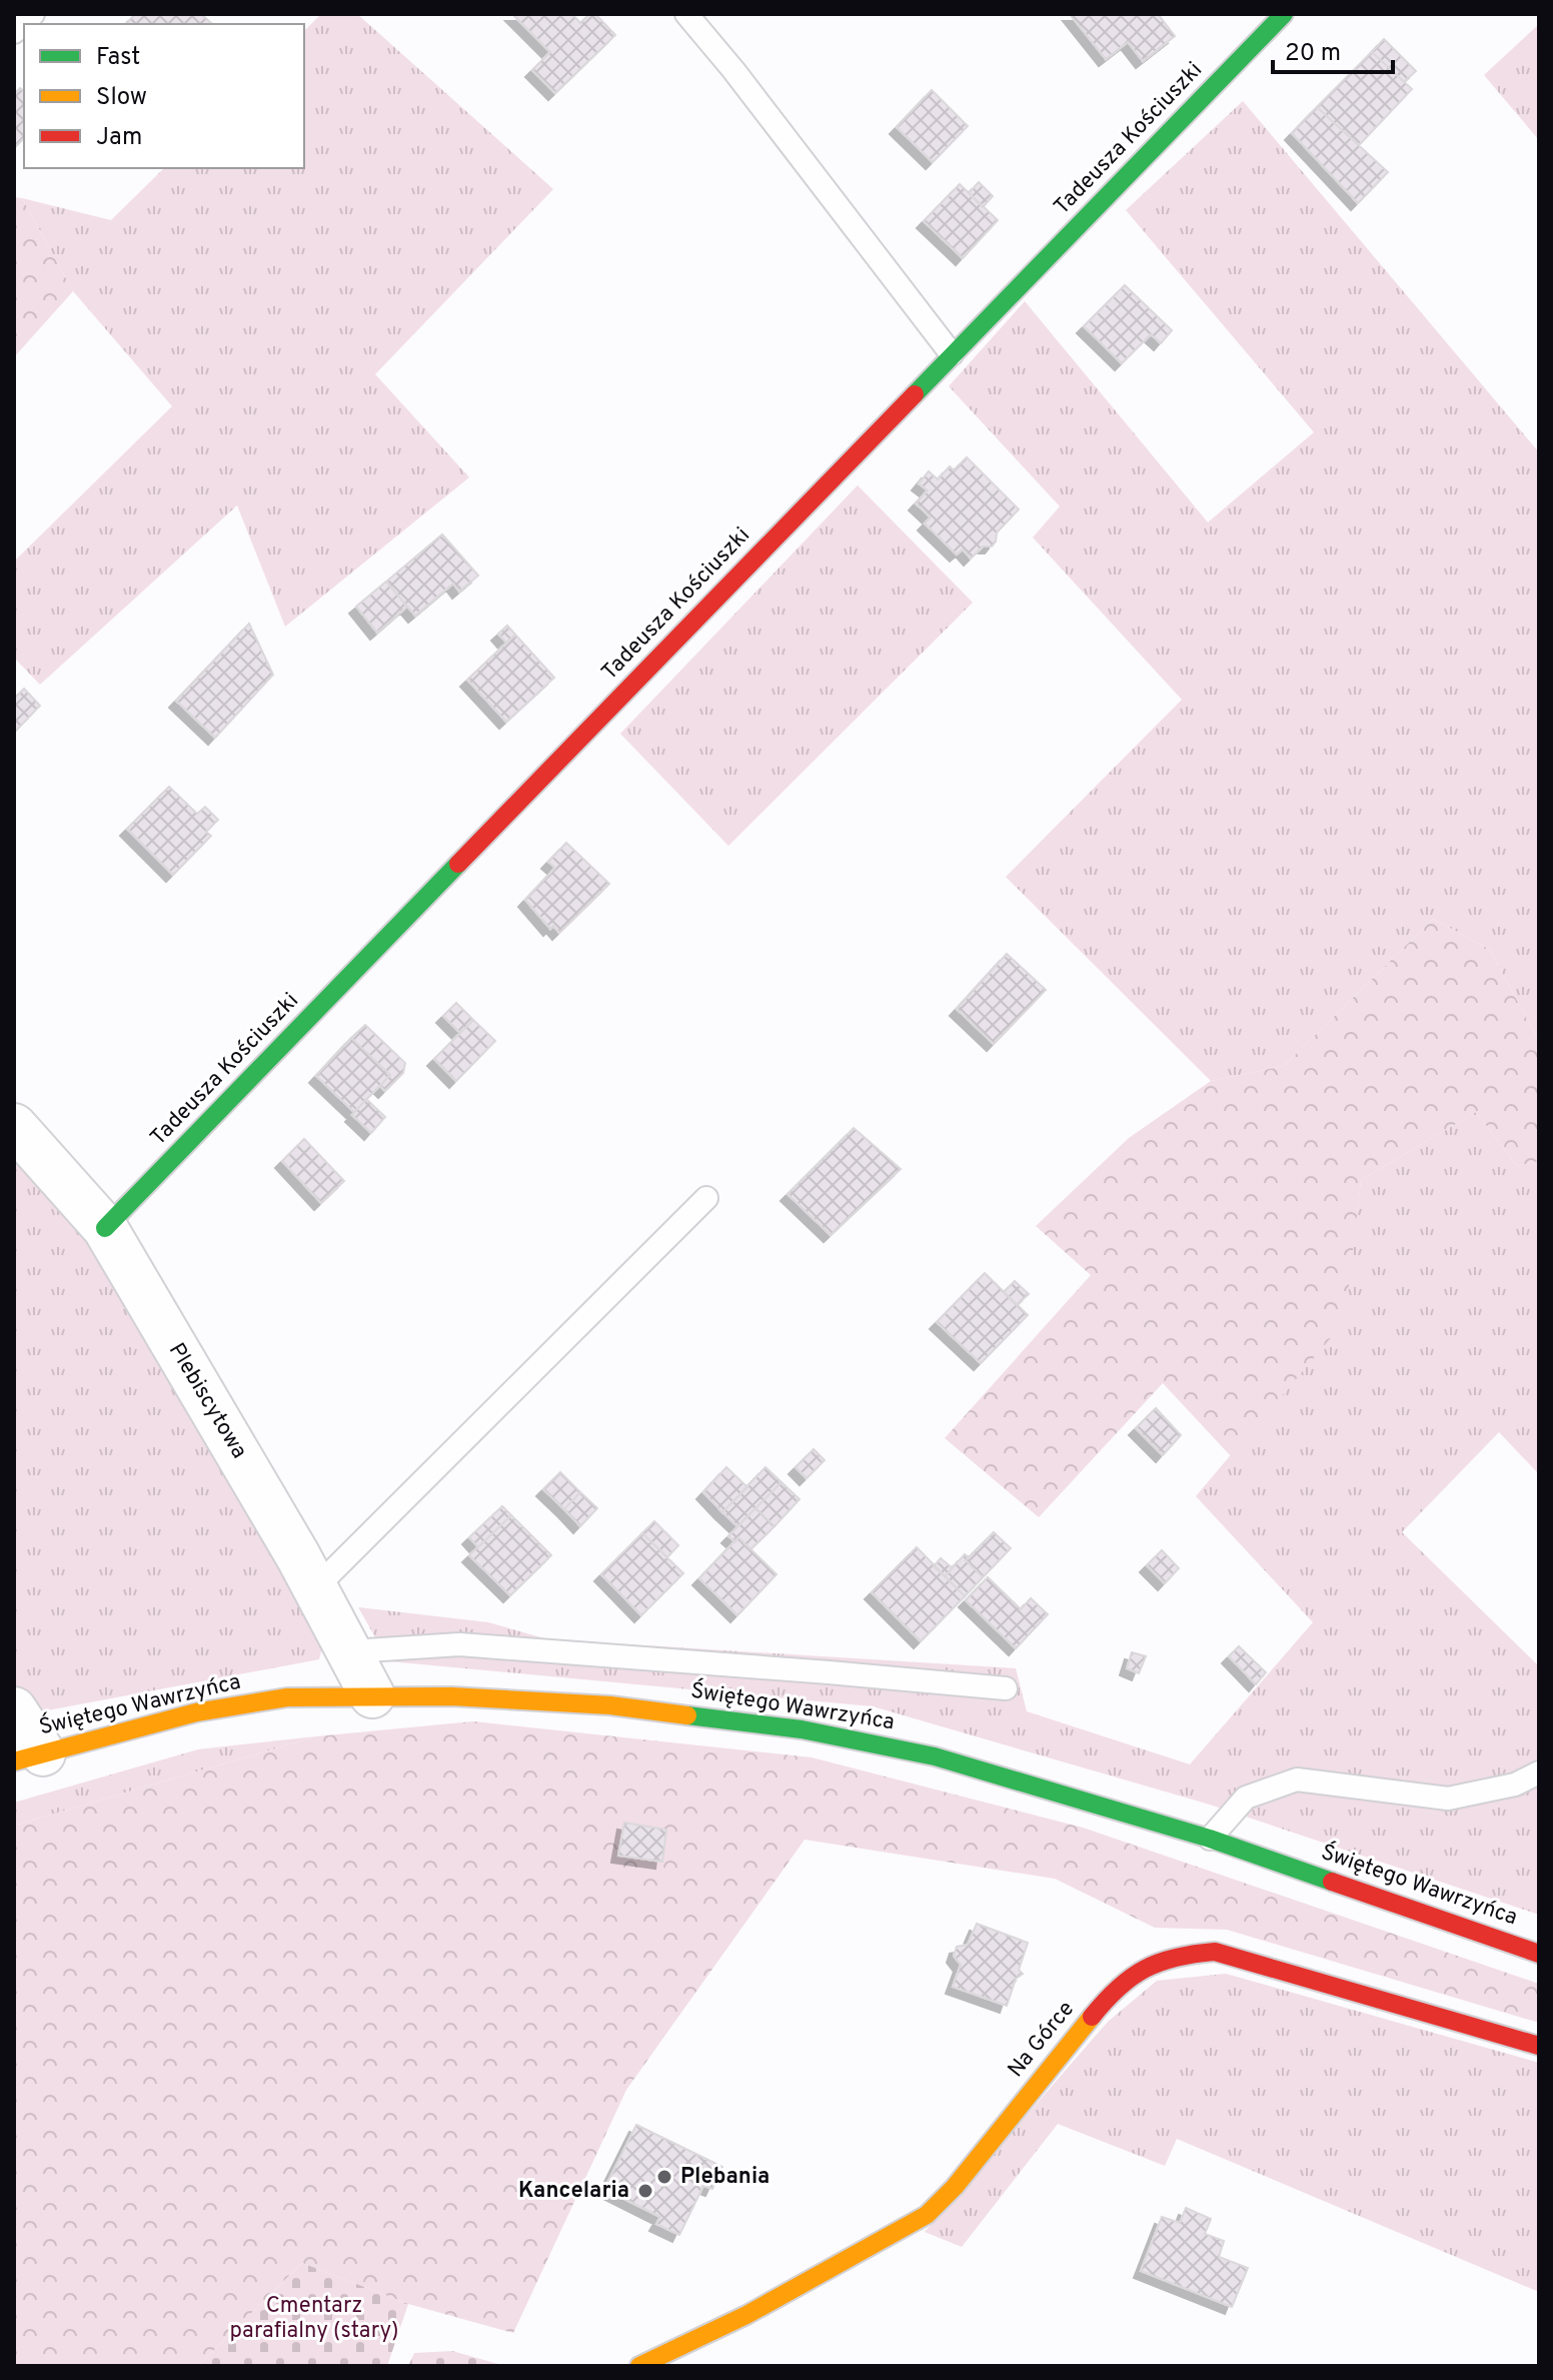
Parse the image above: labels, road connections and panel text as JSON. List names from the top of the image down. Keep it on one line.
{"streets":{"street":["Tadeusza Kościuszki","Plebiscytowa","Świętego Wawrzyńca","Na Górce"]},"crossings":[["Tadeusza Kościuszki","Plebiscytowa"],["Plebiscytowa","Świętego Wawrzyńca"]],"parks":["Cmentarz parafialny (stary)"],"places":["Plebania","Kancelaria"],"legend":["Fast","Slow","Jam"],"scale_bar":"20 m"}
